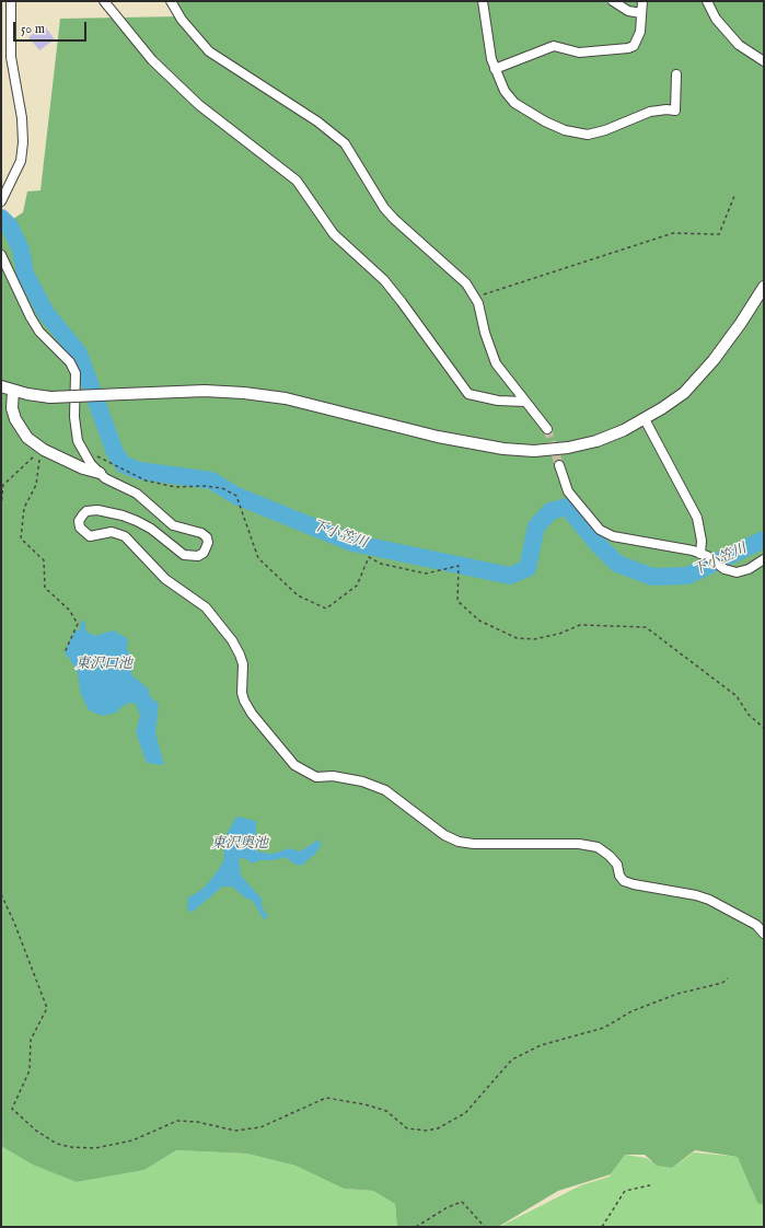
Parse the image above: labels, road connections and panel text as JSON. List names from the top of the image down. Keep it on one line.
{"water":["下小笠川","東沢口池","東沢奥池"],"scale_bar":"50 m"}
